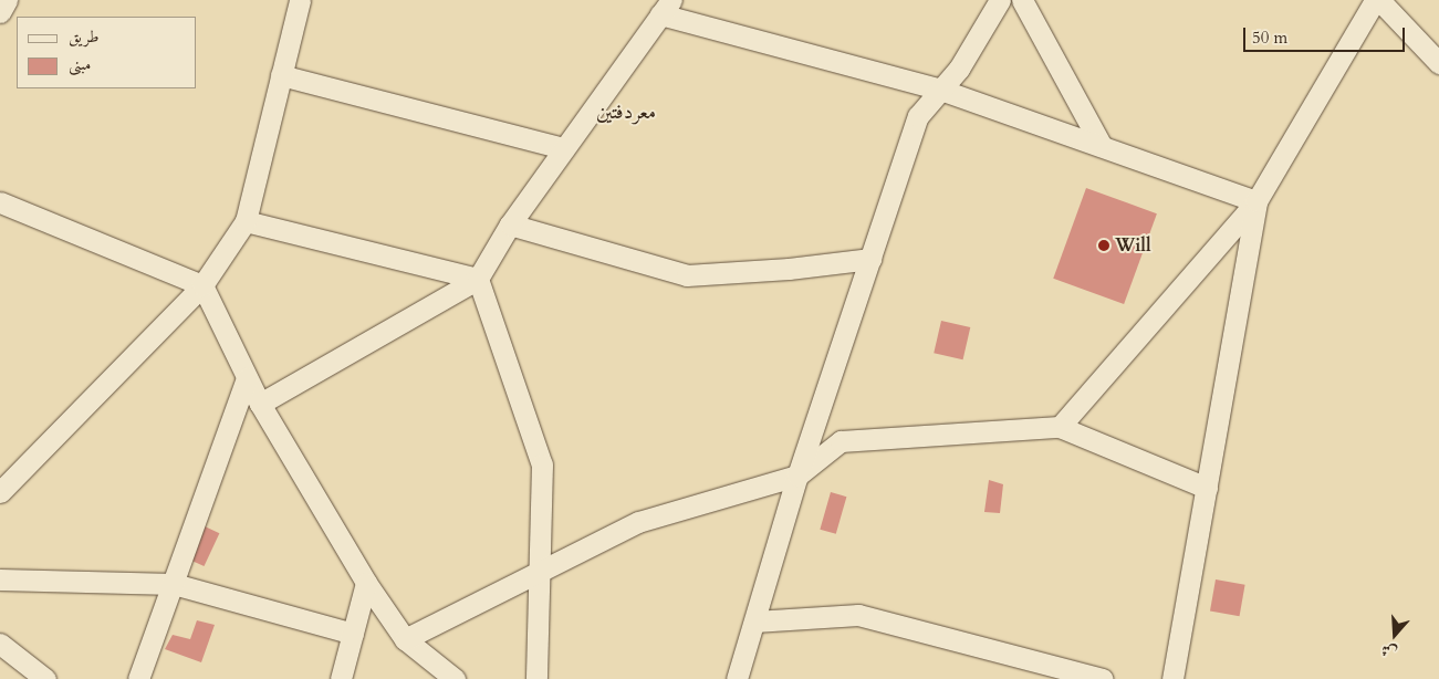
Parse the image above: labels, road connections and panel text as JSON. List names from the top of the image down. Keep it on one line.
{"districts":["معردفتين"],"places":["Will"],"legend":["طريق","مبنى"],"scale_bar":"50 m","north":"bottom"}
